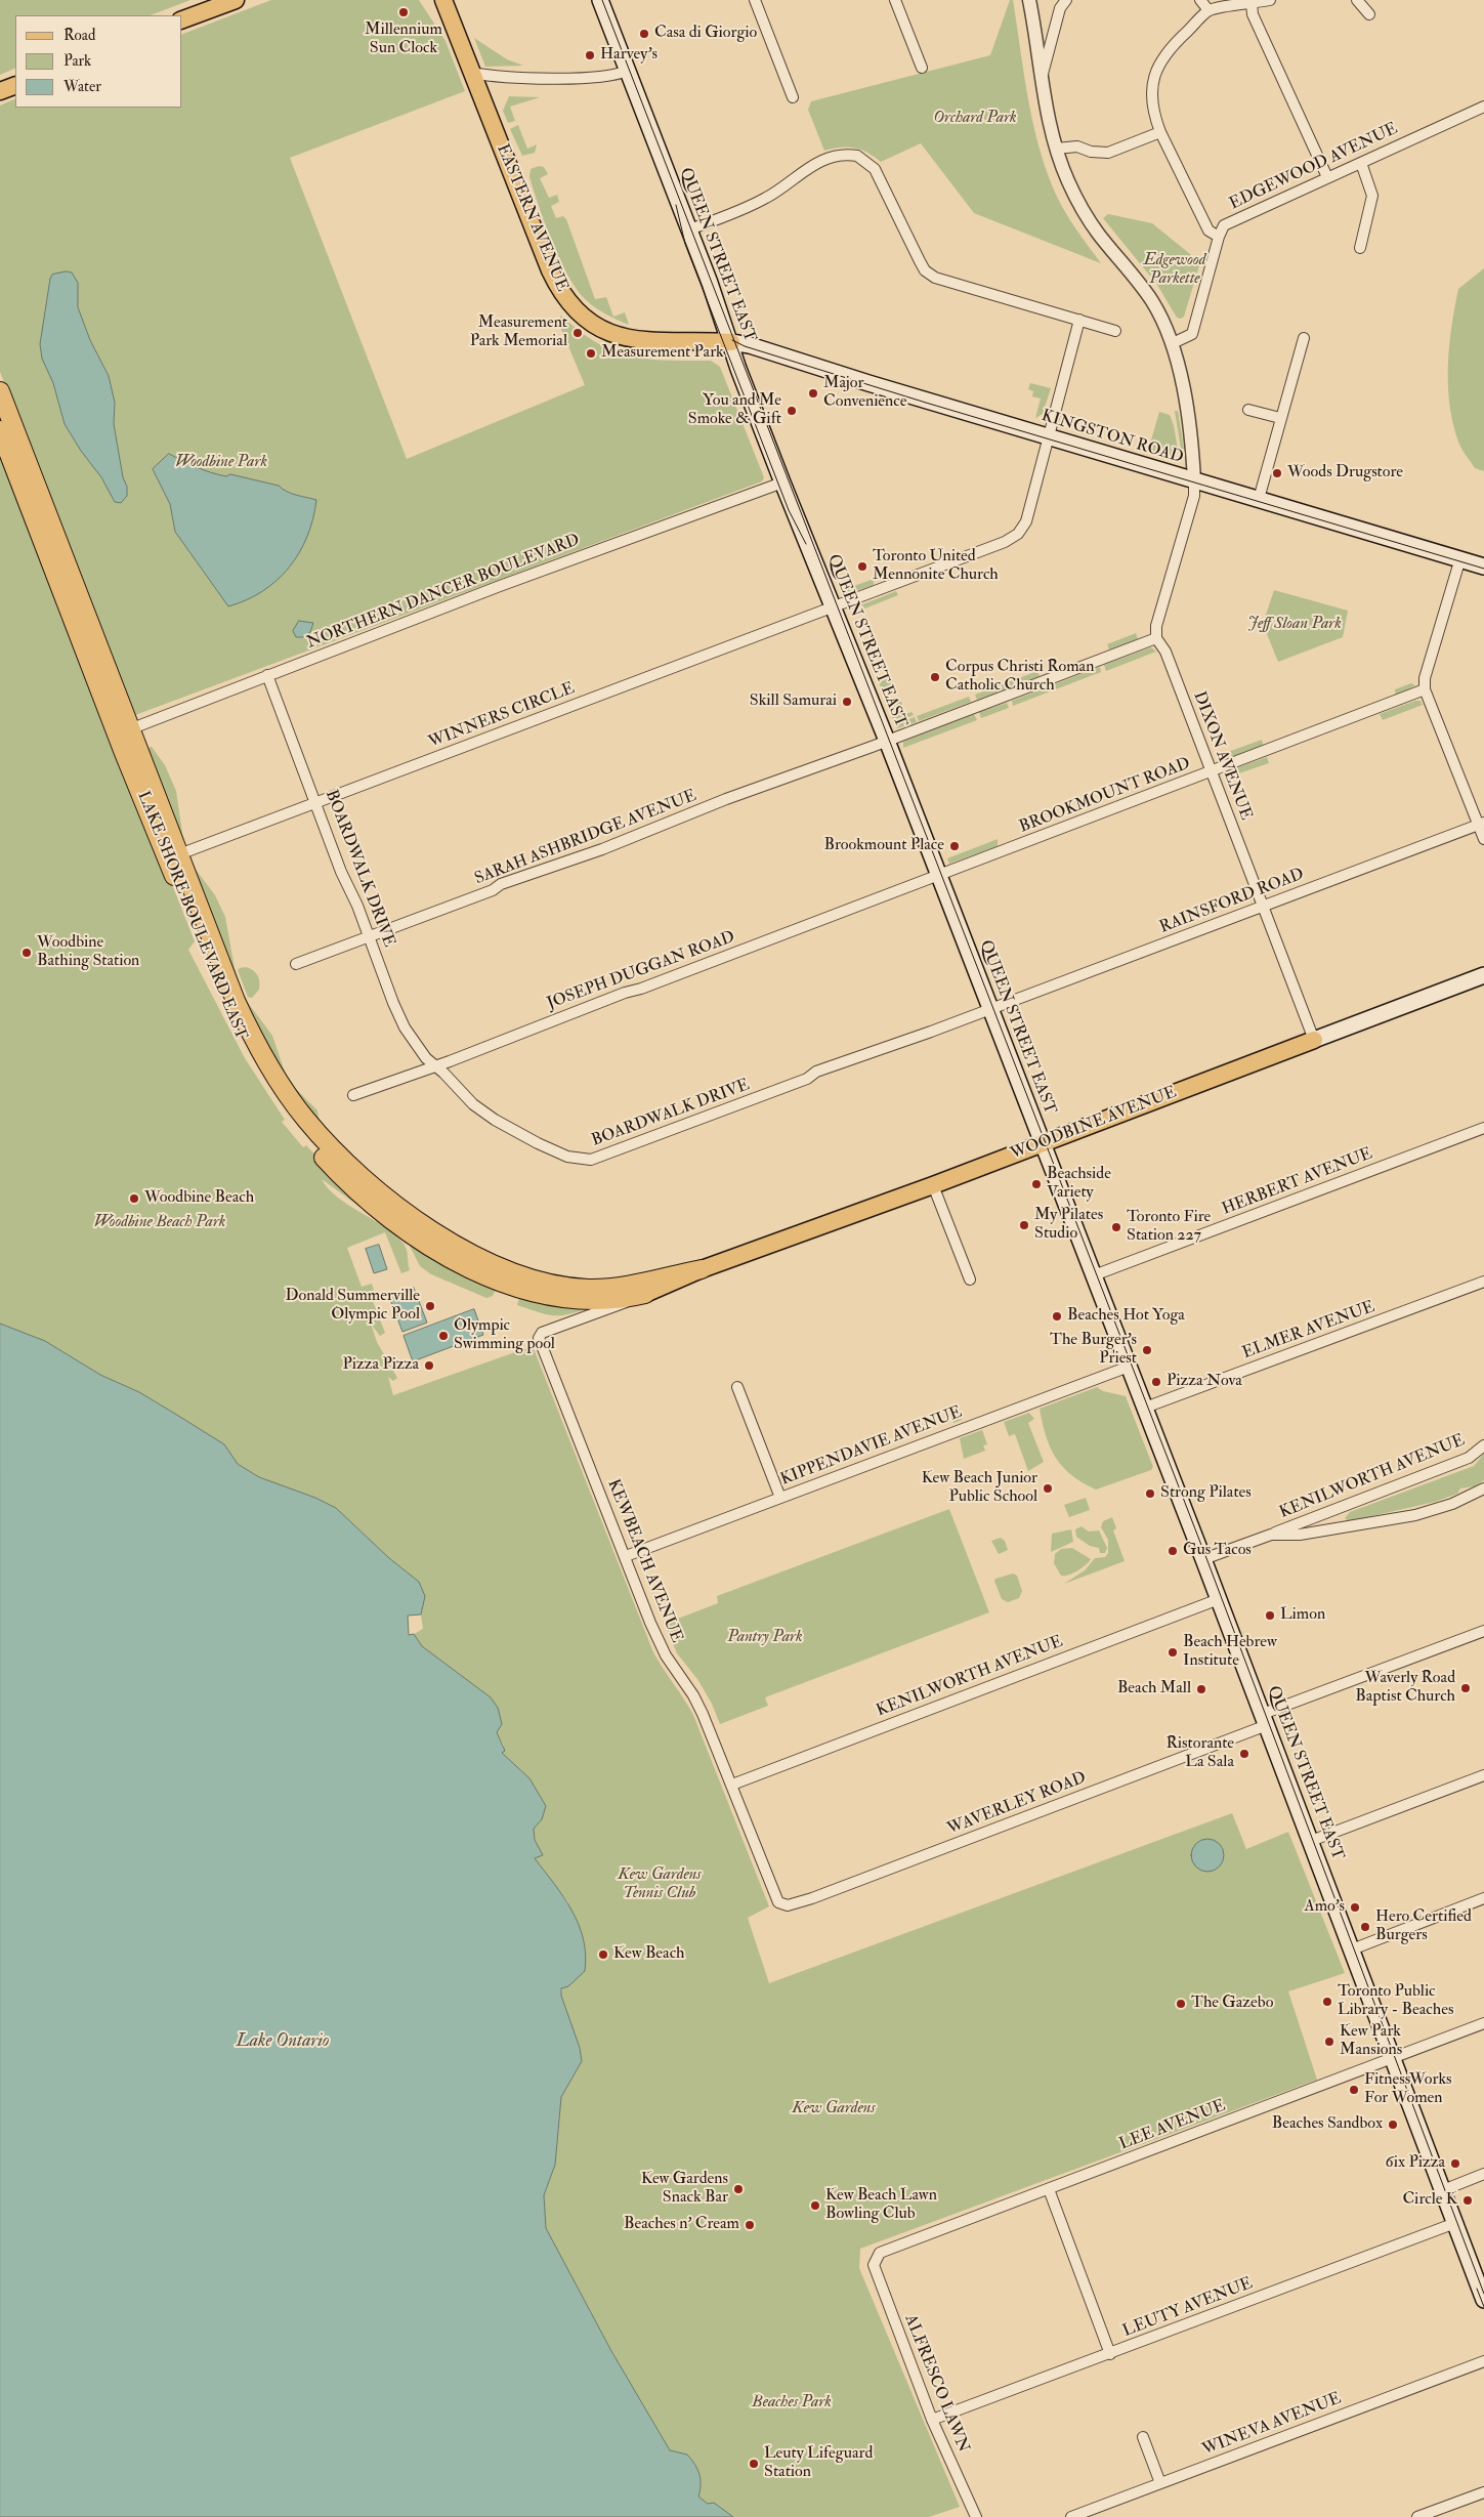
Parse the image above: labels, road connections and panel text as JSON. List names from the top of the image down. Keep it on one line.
{"streets":{"highway":["LAKE SHORE BOULEVARD EAST","WOODBINE AVENUE"],"main road":["EASTERN AVENUE","QUEEN STREET EAST","KINGSTON ROAD"],"street":["EDGEWOOD AVENUE","NORTHERN DANCER BOULEVARD","WINNERS CIRCLE","DIXON AVENUE","BROOKMOUNT ROAD","SARAH ASHBRIDGE AVENUE","BOARDWALK DRIVE","RAINSFORD ROAD","JOSEPH DUGGAN ROAD","HERBERT AVENUE","ELMER AVENUE","KIPPENDAVIE AVENUE","KENILWORTH AVENUE","KEWBEACH AVENUE","WAVERLEY ROAD","LEE AVENUE","LEUTY AVENUE","ALFRESCO LAWN","WINEVA AVENUE"]},"crossings":[["EASTERN AVENUE","QUEEN STREET EAST"],["EASTERN AVENUE","KINGSTON ROAD"],["QUEEN STREET EAST","KINGSTON ROAD"],["QUEEN STREET EAST","NORTHERN DANCER BOULEVARD"],["QUEEN STREET EAST","WINNERS CIRCLE"],["QUEEN STREET EAST","BROOKMOUNT ROAD"],["QUEEN STREET EAST","SARAH ASHBRIDGE AVENUE"],["QUEEN STREET EAST","BOARDWALK DRIVE"],["QUEEN STREET EAST","RAINSFORD ROAD"],["QUEEN STREET EAST","JOSEPH DUGGAN ROAD"],["QUEEN STREET EAST","WOODBINE AVENUE"],["QUEEN STREET EAST","HERBERT AVENUE"],["QUEEN STREET EAST","ELMER AVENUE"],["QUEEN STREET EAST","KIPPENDAVIE AVENUE"],["QUEEN STREET EAST","KENILWORTH AVENUE"],["QUEEN STREET EAST","WAVERLEY ROAD"],["QUEEN STREET EAST","LEE AVENUE"],["QUEEN STREET EAST","LEUTY AVENUE"],["KINGSTON ROAD","WINNERS CIRCLE"],["NORTHERN DANCER BOULEVARD","BOARDWALK DRIVE"],["NORTHERN DANCER BOULEVARD","LAKE SHORE BOULEVARD EAST"],["WINNERS CIRCLE","BOARDWALK DRIVE"],["WINNERS CIRCLE","LAKE SHORE BOULEVARD EAST"],["DIXON AVENUE","BROOKMOUNT ROAD"],["DIXON AVENUE","SARAH ASHBRIDGE AVENUE"],["DIXON AVENUE","RAINSFORD ROAD"],["DIXON AVENUE","WOODBINE AVENUE"],["BROOKMOUNT ROAD","JOSEPH DUGGAN ROAD"],["SARAH ASHBRIDGE AVENUE","BOARDWALK DRIVE"],["BOARDWALK DRIVE","RAINSFORD ROAD"],["BOARDWALK DRIVE","JOSEPH DUGGAN ROAD"],["LAKE SHORE BOULEVARD EAST","WOODBINE AVENUE"],["WOODBINE AVENUE","KEWBEACH AVENUE"],["KIPPENDAVIE AVENUE","KEWBEACH AVENUE"],["KENILWORTH AVENUE","KEWBEACH AVENUE"],["KEWBEACH AVENUE","WAVERLEY ROAD"],["LEE AVENUE","ALFRESCO LAWN"],["LEUTY AVENUE","ALFRESCO LAWN"]],"water":["Lake Ontario"],"parks":["Orchard Park","Edgewood Parkette","Woodbine Park","Jeff Sloan Park","Woodbine Beach Park","Pantry Park","Kew Gardens Tennis Club","Kew Gardens","Beaches Park"],"places":["Millennium Sun Clock","Casa di Giorgio","Harvey's","Measurement Park Memorial","Measurement Park","Major Convenience","You and Me Smoke & Gift","Woods Drugstore","Toronto United Mennonite Church","Corpus Christi Roman Catholic Church","Skill Samurai","Brookmount Place","Woodbine Bathing Station","Beachside Variety","Woodbine Beach","My Pilates Studio","Toronto Fire Station 227","Donald Summerville Olympic Pool","Beaches Hot Yoga","Olympic Swimming pool","The Burger's Priest","Pizza Pizza","Pizza Nova","Kew Beach Junior Public School","Strong Pilates","Gus Tacos","Limon","Beach Hebrew Institute","Waverly Road Baptist Church","Beach Mall","Ristorante La Sala","Amo's","Hero Certified Burgers","Kew Beach","Toronto Public Library - Beaches","The Gazebo","Kew Park Mansions","FitnessWorks For Women","Beaches Sandbox","6ix Pizza","Kew Gardens Snack Bar","Circle K","Kew Beach Lawn Bowling Club","Beaches n' Cream","Leuty Lifeguard Station"],"legend":["Road","Park","Water"]}
